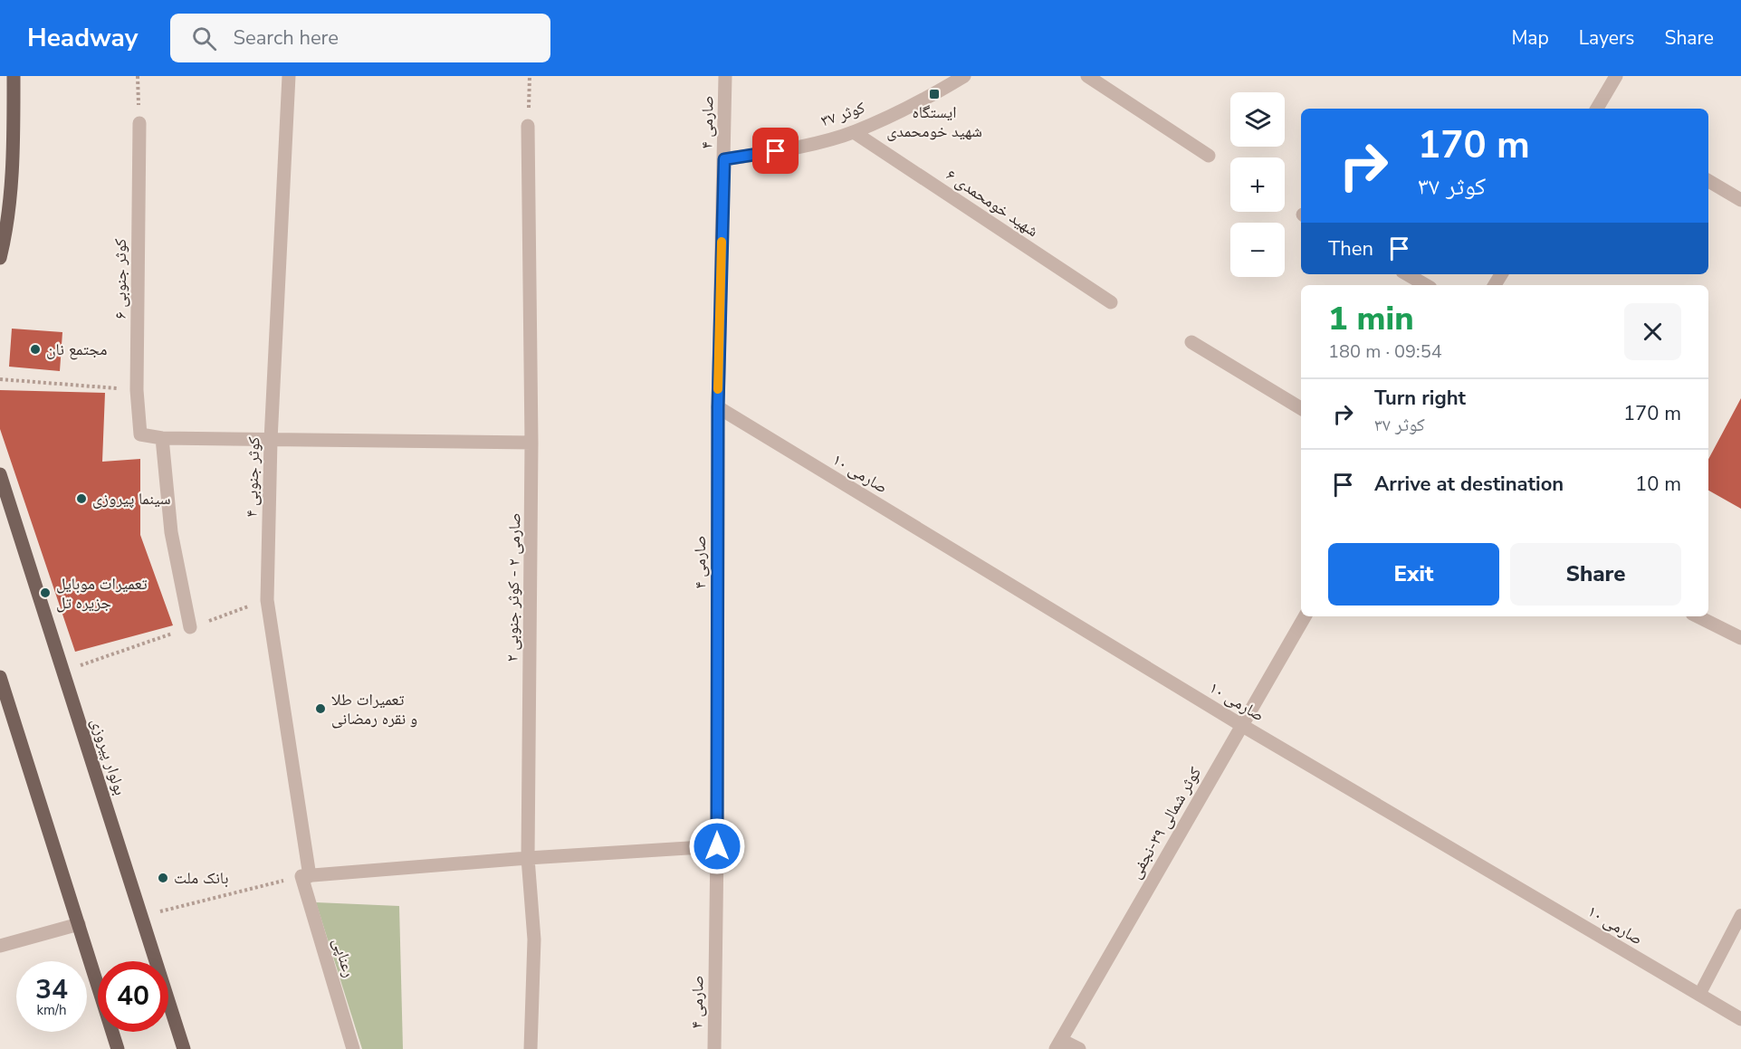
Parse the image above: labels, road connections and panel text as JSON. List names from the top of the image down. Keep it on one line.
{"streets":{"main road":["بولوار پیروزی"],"street":["کوثر ۳۷","صارمی ۴","شهید خومحمدی ۶","کوثر جنوبی ۶","صارمی ۱۰","کوثر جنوبی ۴","صارمی ۲ - کوثر جنوبی ۲","کوثر شمالی ۳۹-نجفی","رعناپی"]},"crossings":[["کوثر ۳۷","صارمی ۴"],["کوثر ۳۷","شهید خومحمدی ۶"],["صارمی ۴","صارمی ۱۰"],["صارمی ۱۰","کوثر شمالی ۳۹-نجفی"],["کوثر جنوبی ۴","رعناپی"]],"places":{"transit":["ایستگاه شهید خومحمدی"],"other":["مجتمع نان","سینما پیروزی","تعمیرات موبایل جزیره تل","تعمیرات طلا و نقره رمضانی","بانک ملت"]},"page":{"header":"Headway","search":"Search here","nav":["Map","Layers","Share"],"map_buttons":["+","−"],"turn":["170 m","کوثر ۳۷"],"then":"Then","heading":["1 min","180 m · 09:54"],"list":[{"name":"Turn right","note":"کوثر ۳۷","value":"170 m"},{"name":"Arrive at destination","value":"10 m"}],"buttons":["Exit","Share"],"speed":"34 km/h","limit":"40"}}
